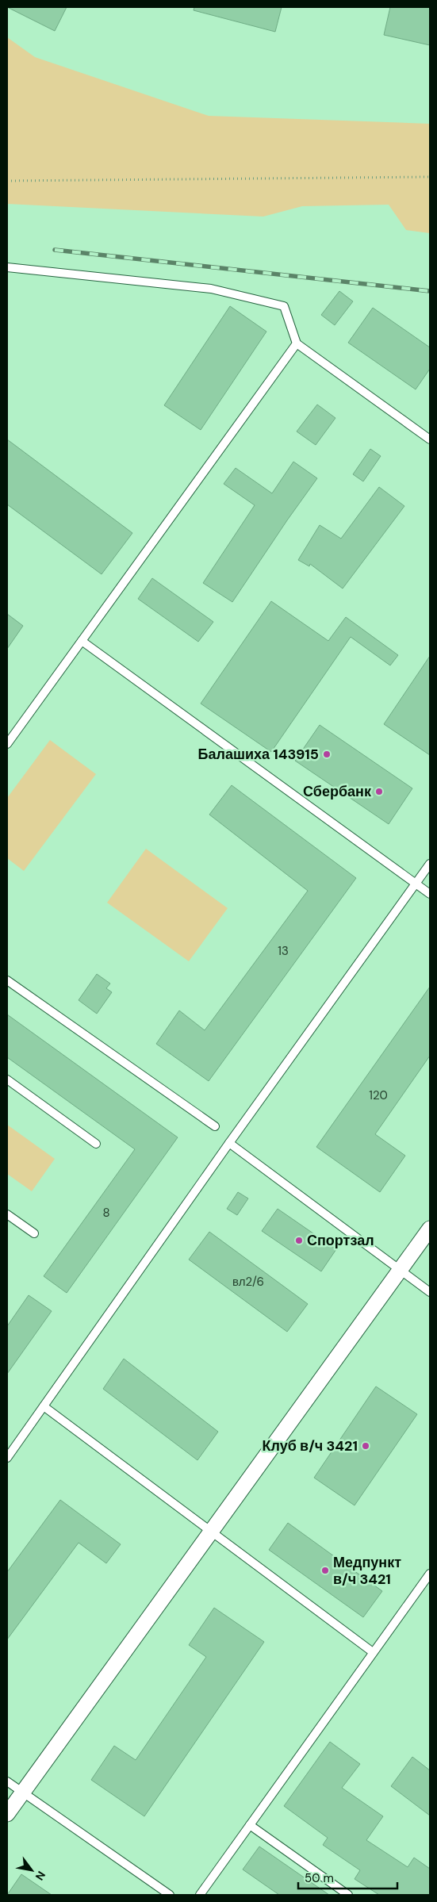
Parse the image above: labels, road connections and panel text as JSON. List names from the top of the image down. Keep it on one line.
{"places":["Балашиха 143915","Сбербанк","Спортзал","Клуб в/ч 3421","Медпункт в/ч 3421"],"house_numbers":["13","120","8","вл2/6"],"scale_bar":"50 m","north":"bottom right"}
